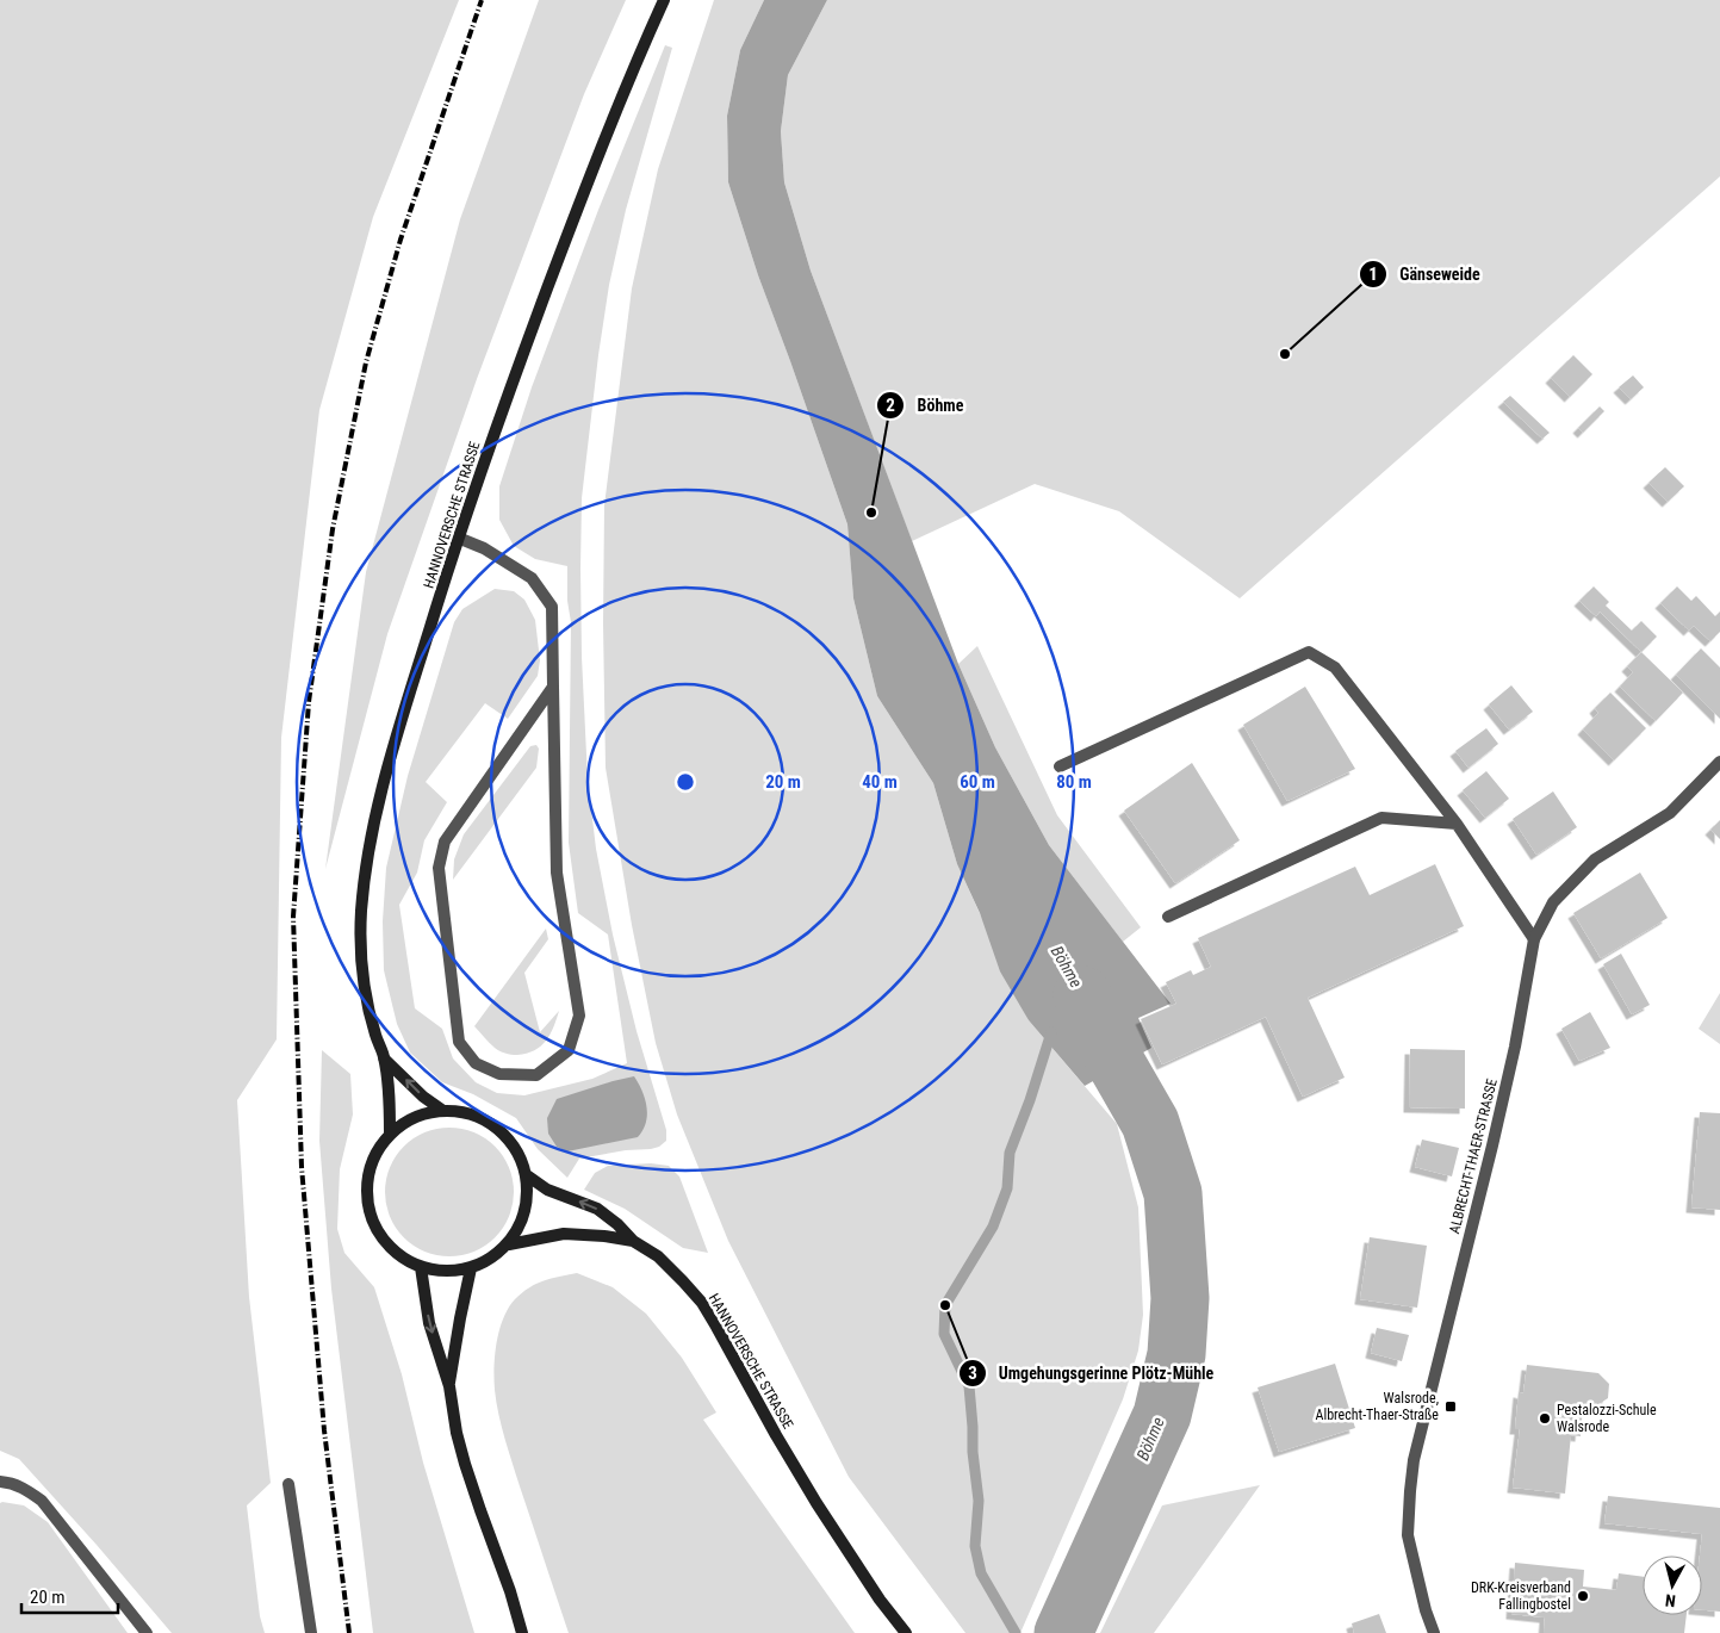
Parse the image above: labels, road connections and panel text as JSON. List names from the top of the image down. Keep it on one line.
{"streets":{"main road":["HANNOVERSCHE STRASSE"],"street":["ALBRECHT-THAER-STRASSE"]},"water":["Böhme"],"places":{"other":["Gänseweide","Böhme","Umgehungsgerinne Plötz-Mühle","Pestalozzi-Schule Walsrode","DRK-Kreisverband Fallingbostel"],"transit":["Walsrode, Albrecht-Thaer-Straße"]},"scale_bar":"20 m","north":"bottom","rings":["20 m","40 m","60 m","80 m"]}
